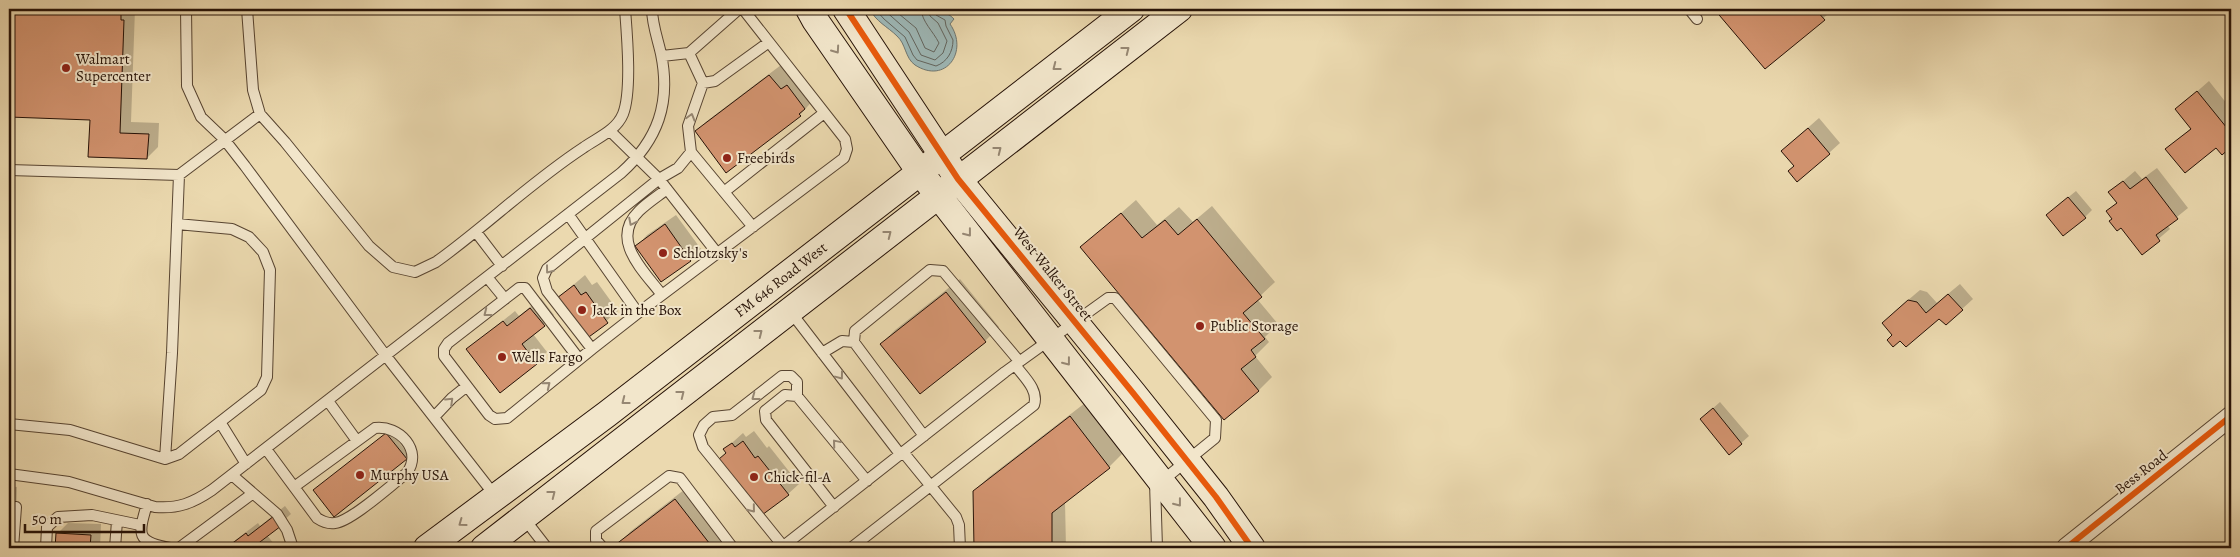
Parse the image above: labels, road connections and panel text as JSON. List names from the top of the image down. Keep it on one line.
{"streets":{"main road":["West Walker Street","FM 646 Road West"],"street":["Bess Road"]},"crossings":[["West Walker Street","FM 646 Road West"]],"places":["Walmart Supercenter","Freebirds","Schlotzsky's","Jack in the Box","Public Storage","Wells Fargo","Murphy USA","Chick-fil-A"],"scale_bar":"50 m"}
